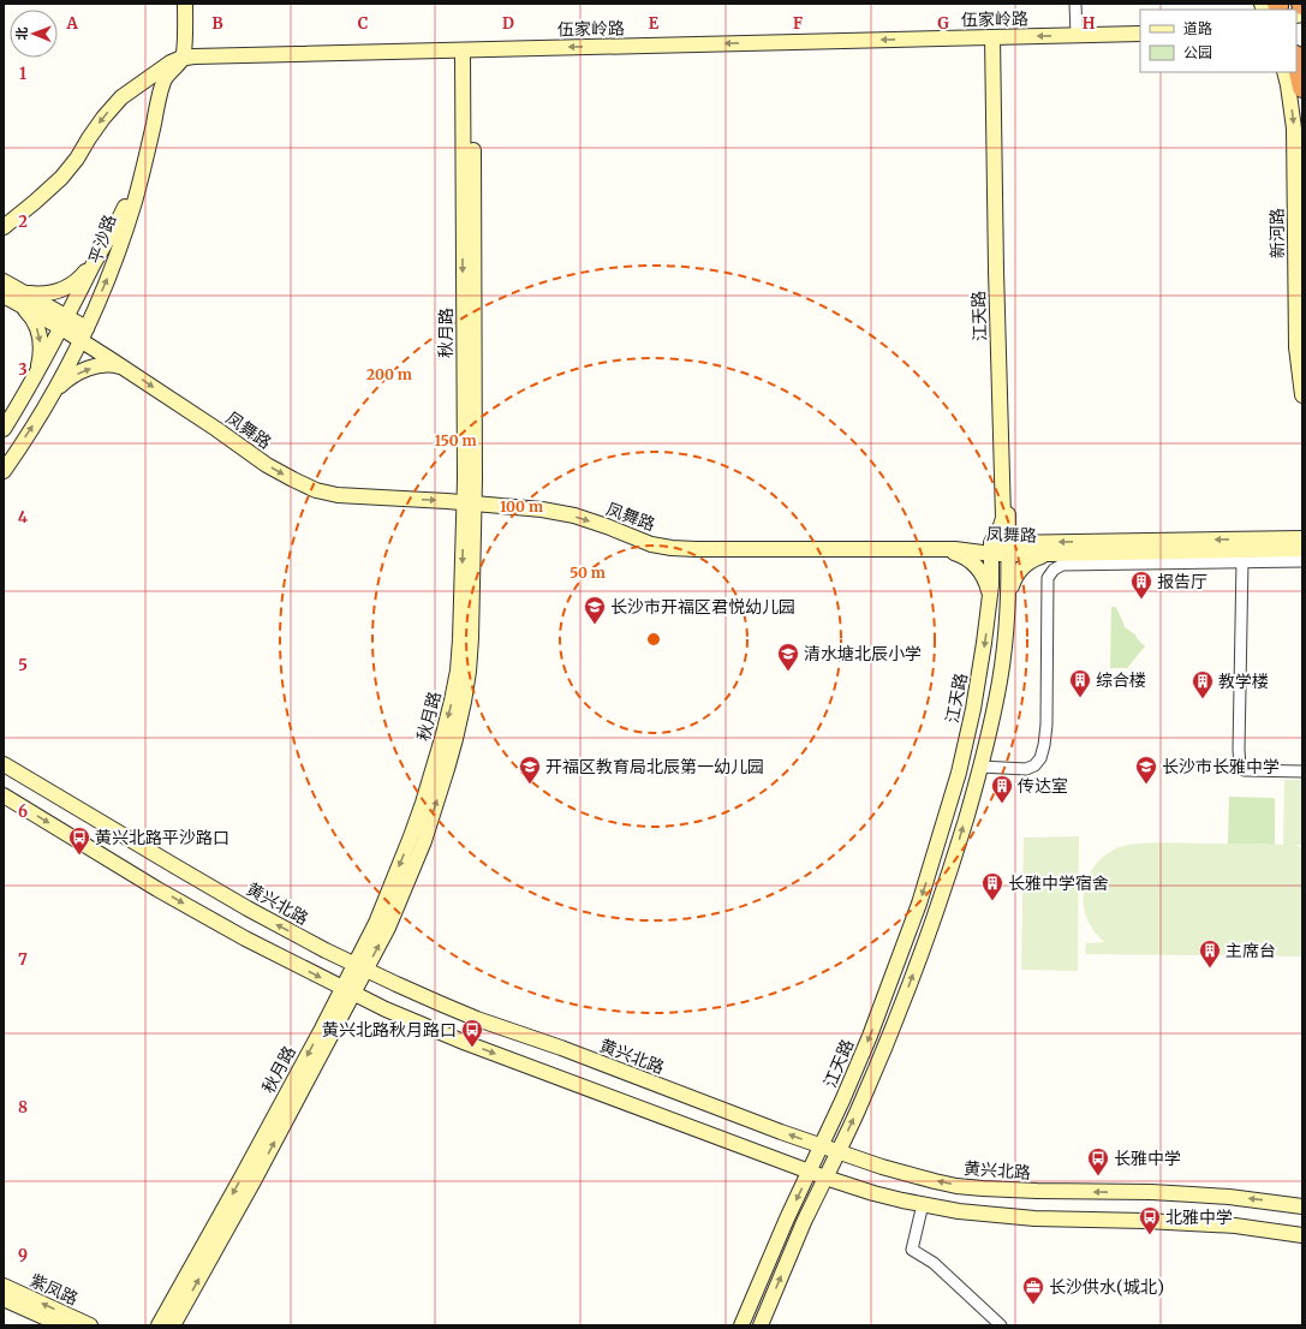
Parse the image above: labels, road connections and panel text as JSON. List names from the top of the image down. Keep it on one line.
{"streets":{"street":["伍家岭路","新河路","平沙路","江天路","秋月路","凤舞路","黄兴北路","紫凤路"]},"crossings":[["伍家岭路","平沙路"],["伍家岭路","江天路"],["伍家岭路","秋月路"],["平沙路","凤舞路"],["江天路","凤舞路"],["江天路","黄兴北路"],["秋月路","凤舞路"],["秋月路","黄兴北路"]],"one_way":["伍家岭路","新河路"],"places":{"building":["报告厅","综合楼","教学楼","传达室","长雅中学宿舍","主席台"],"school or university":["长沙市开福区君悦幼儿园","清水塘北辰小学","开福区教育局北辰第一幼儿园","长沙市长雅中学"],"bus stop":["黄兴北路平沙路口","黄兴北路秋月路口","长雅中学","北雅中学"],"office":["长沙供水(城北)"]},"legend":["道路","公园"],"north":"left","grid":{"columns":["A","B","C","D","E","F","G","H"],"rows":["1","2","3","4","5","6","7","8","9"]},"rings":["200 m","150 m","100 m","50 m"]}
